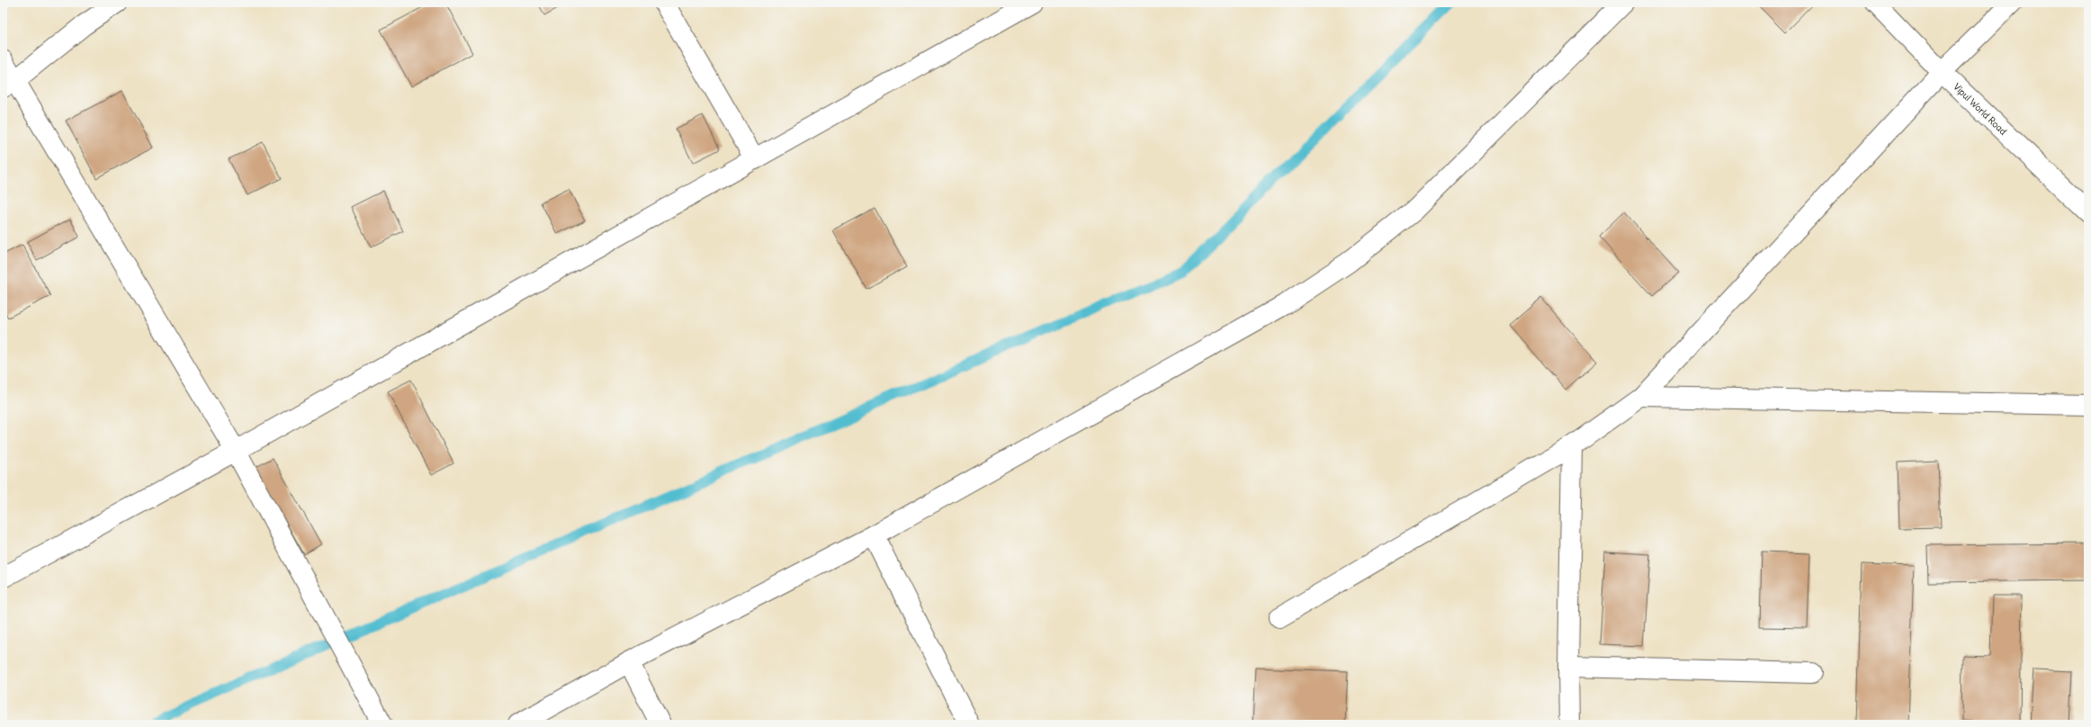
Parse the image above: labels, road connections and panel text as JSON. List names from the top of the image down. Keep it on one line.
{"streets":{"street":["Vipul World Road"]}}
